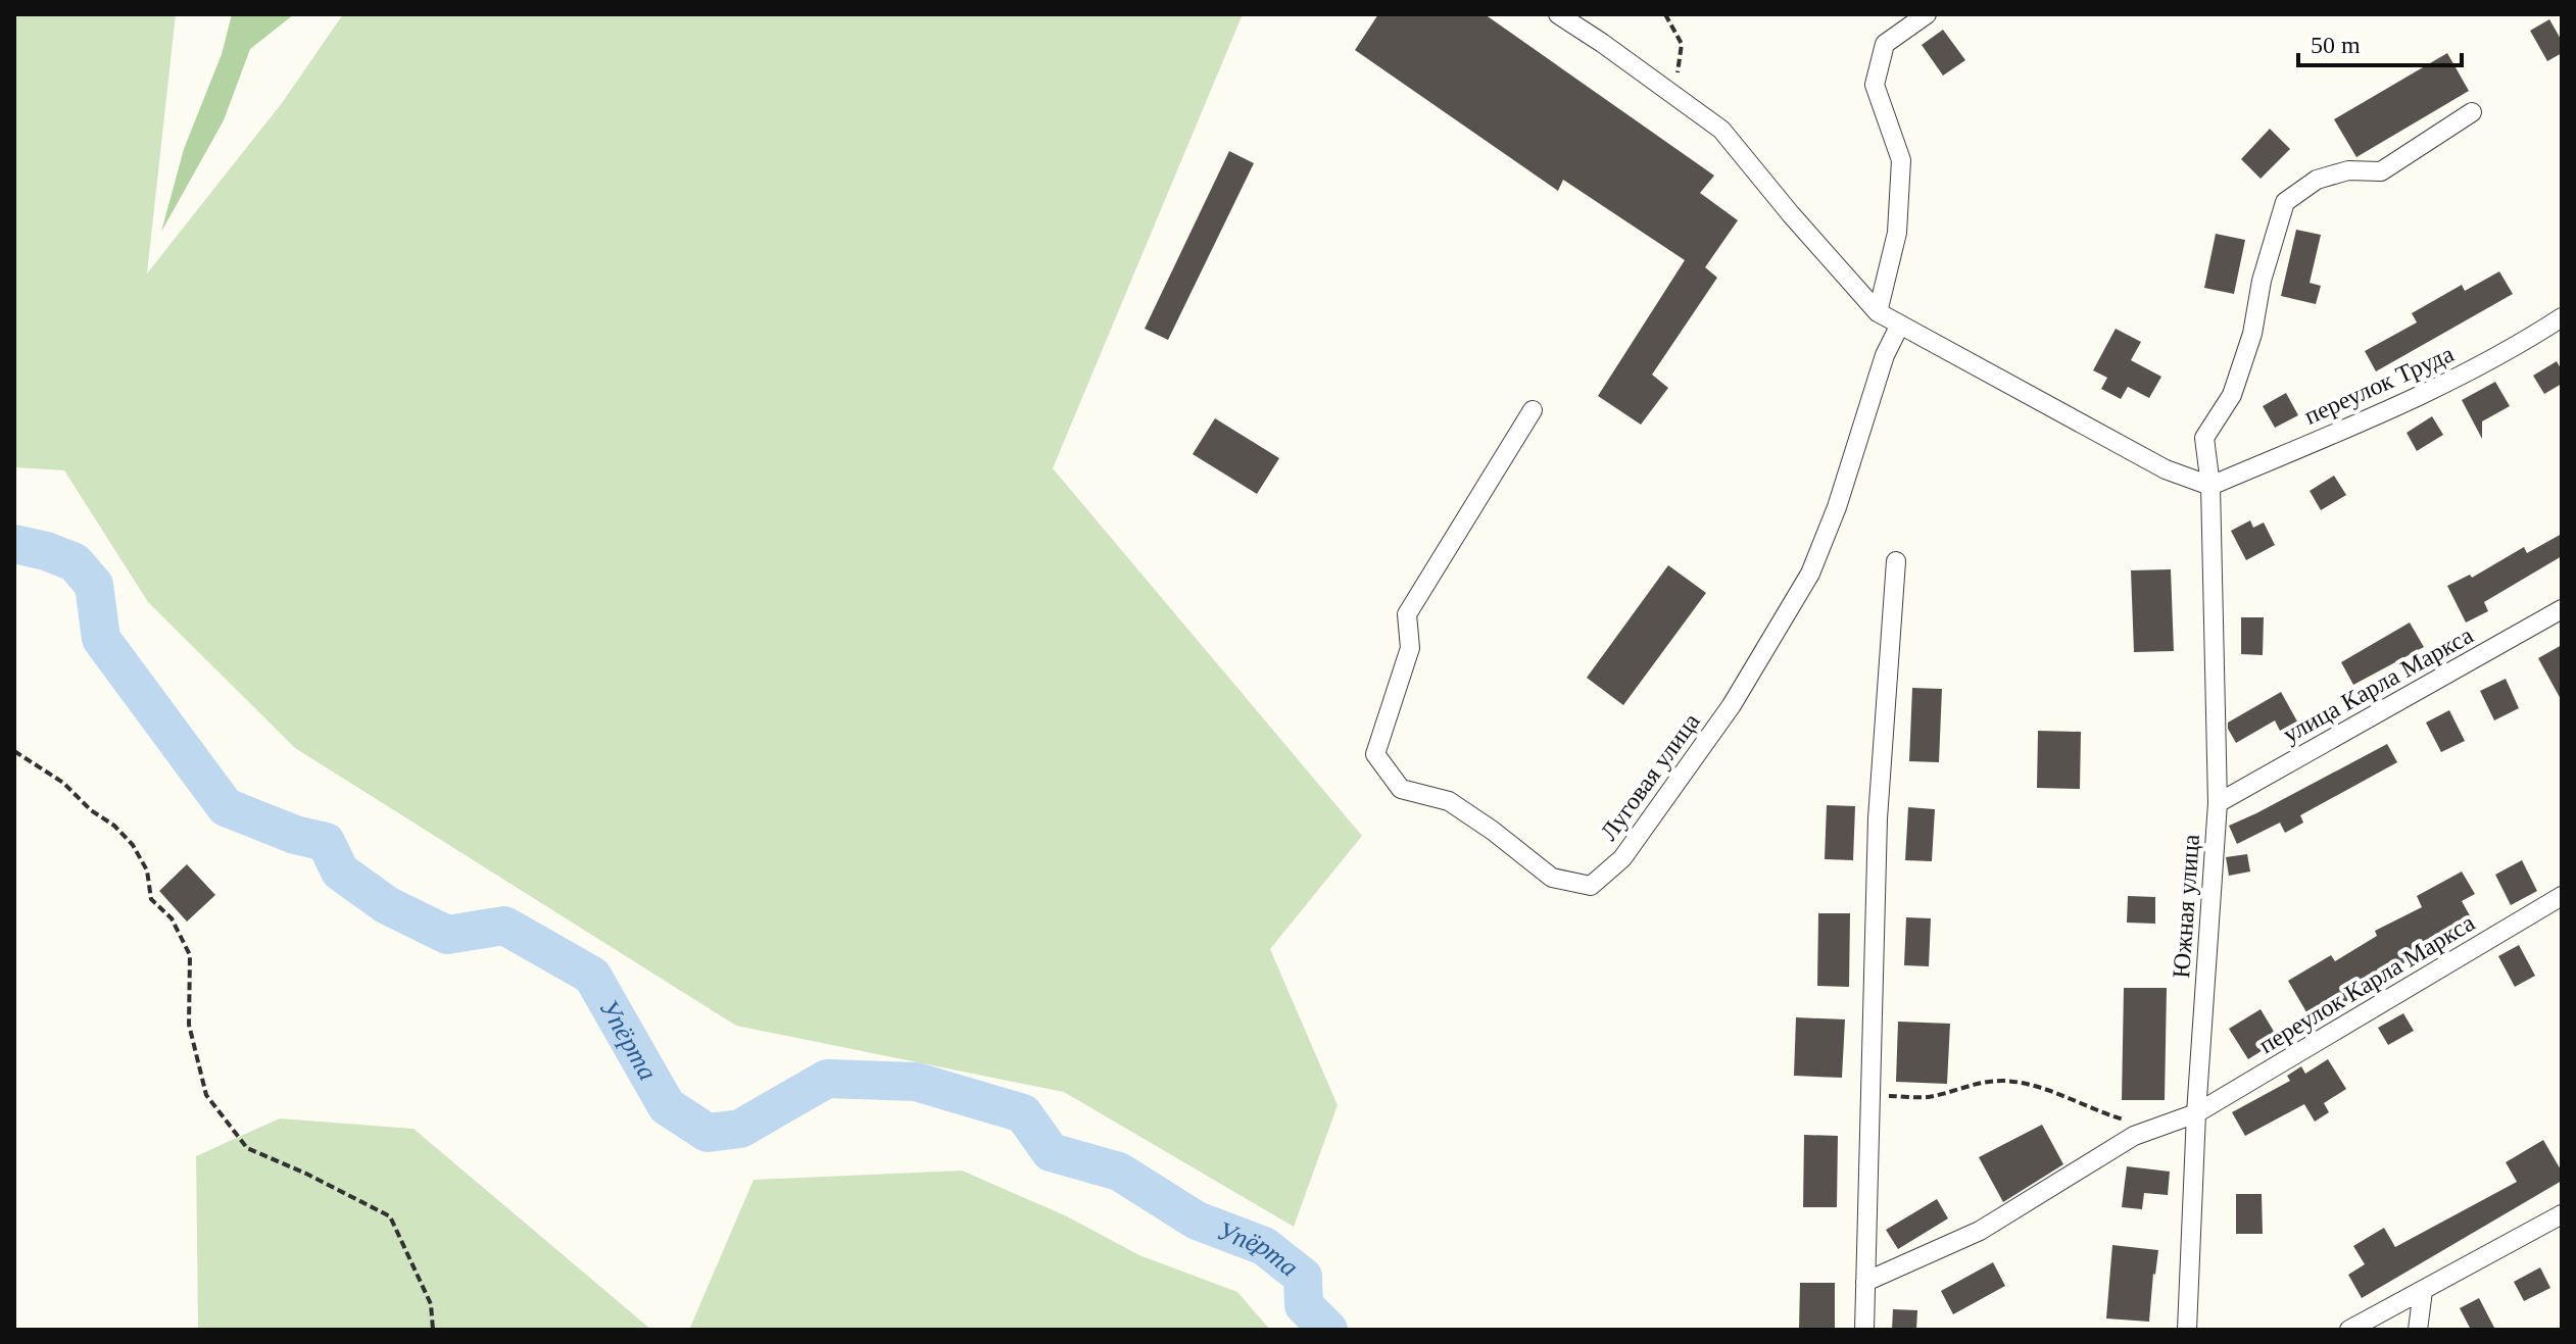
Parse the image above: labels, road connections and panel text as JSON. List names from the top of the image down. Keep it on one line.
{"streets":{"street":["переулок Труда","улица Карла Маркса","Луговая улица","Южная улица","переулок Карла Маркса"]},"crossings":[["переулок Труда","Южная улица"],["улица Карла Маркса","Южная улица"],["Южная улица","переулок Карла Маркса"]],"water":["Упёрта"],"scale_bar":"50 m"}
